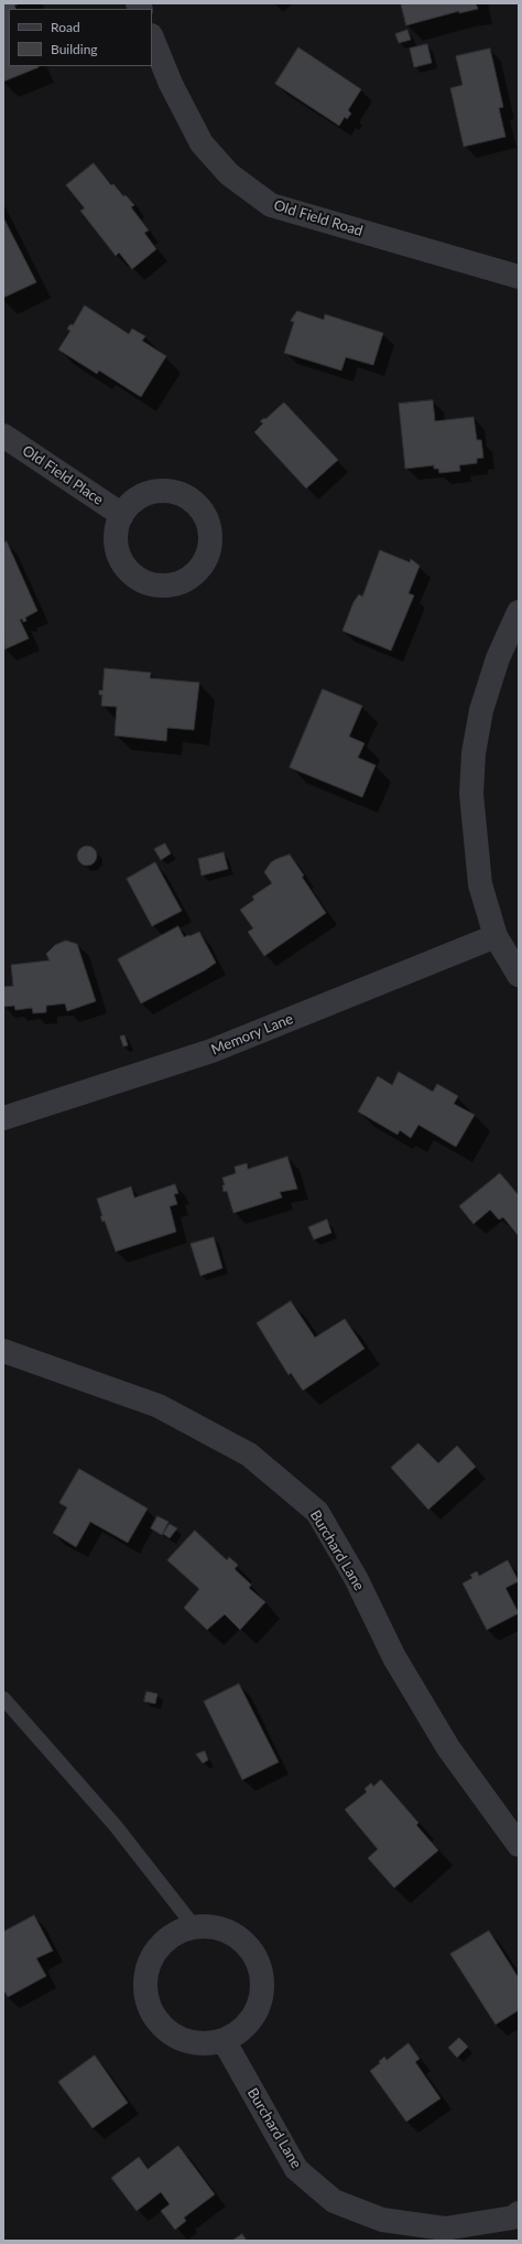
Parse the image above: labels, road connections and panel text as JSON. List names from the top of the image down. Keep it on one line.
{"streets":{"street":["Old Field Road","Old Field Place","Memory Lane","Burchard Lane"]},"legend":["Road","Building"]}
